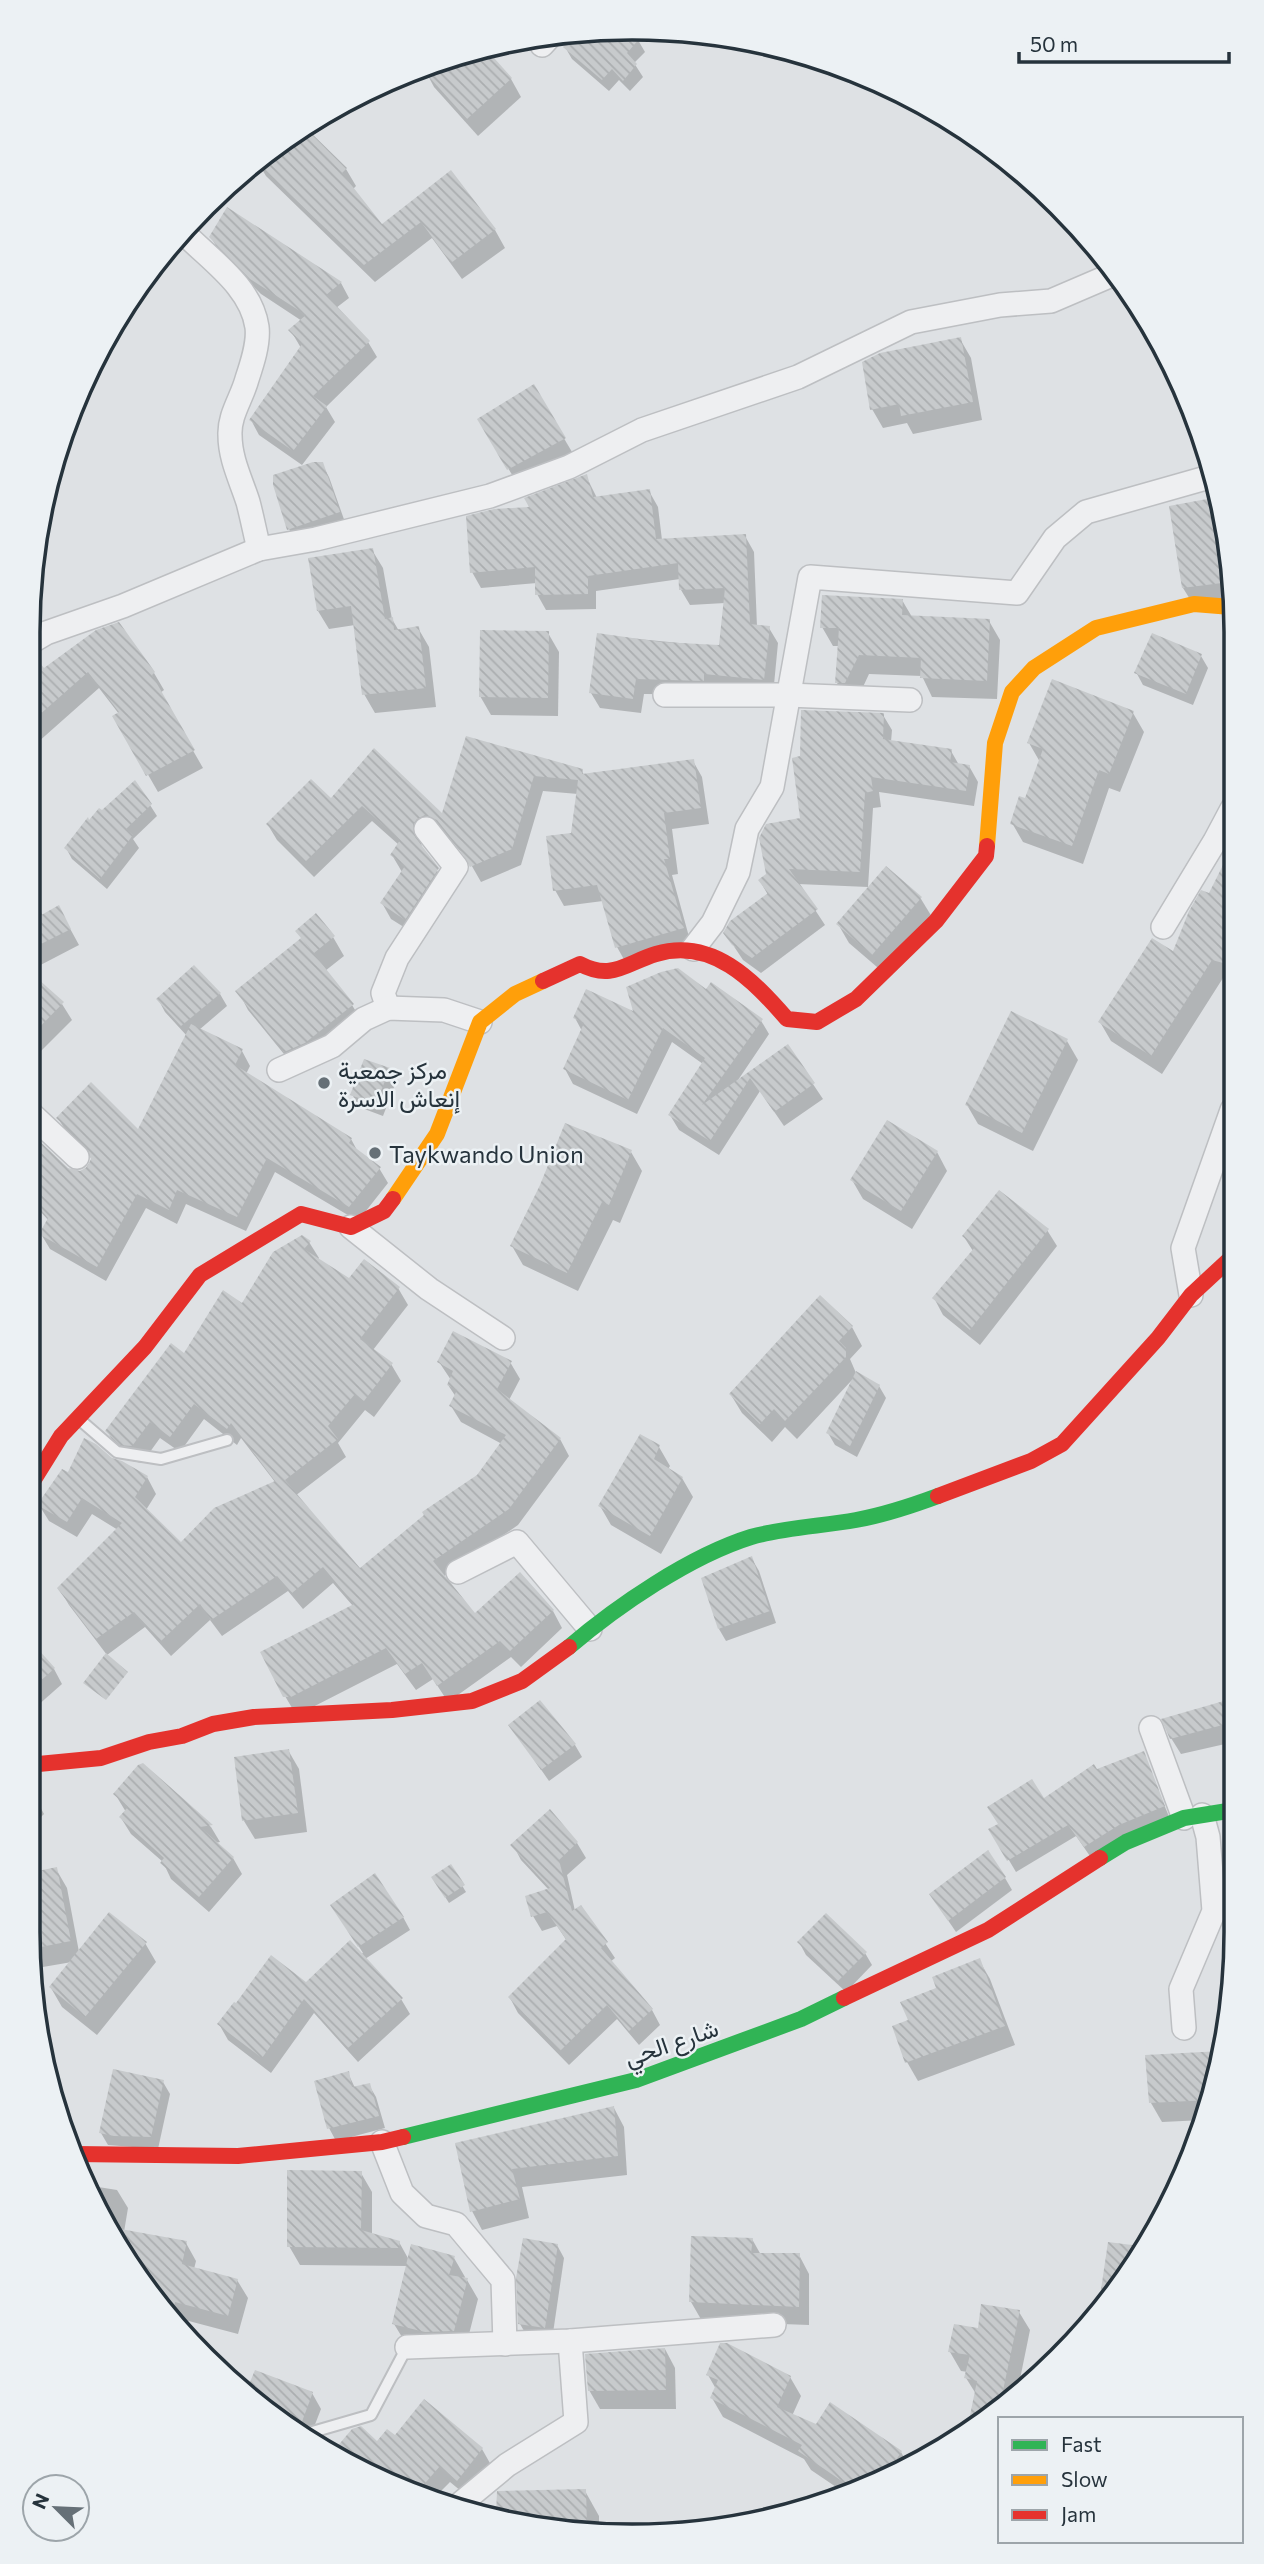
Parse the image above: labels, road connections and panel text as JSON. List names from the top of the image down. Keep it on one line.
{"streets":{"street":["شارع الحي"]},"places":["مركز جمعية إنعاش الاسرة","Taykwando Union"],"legend":["Fast","Slow","Jam"],"scale_bar":"50 m","north":"top left"}
